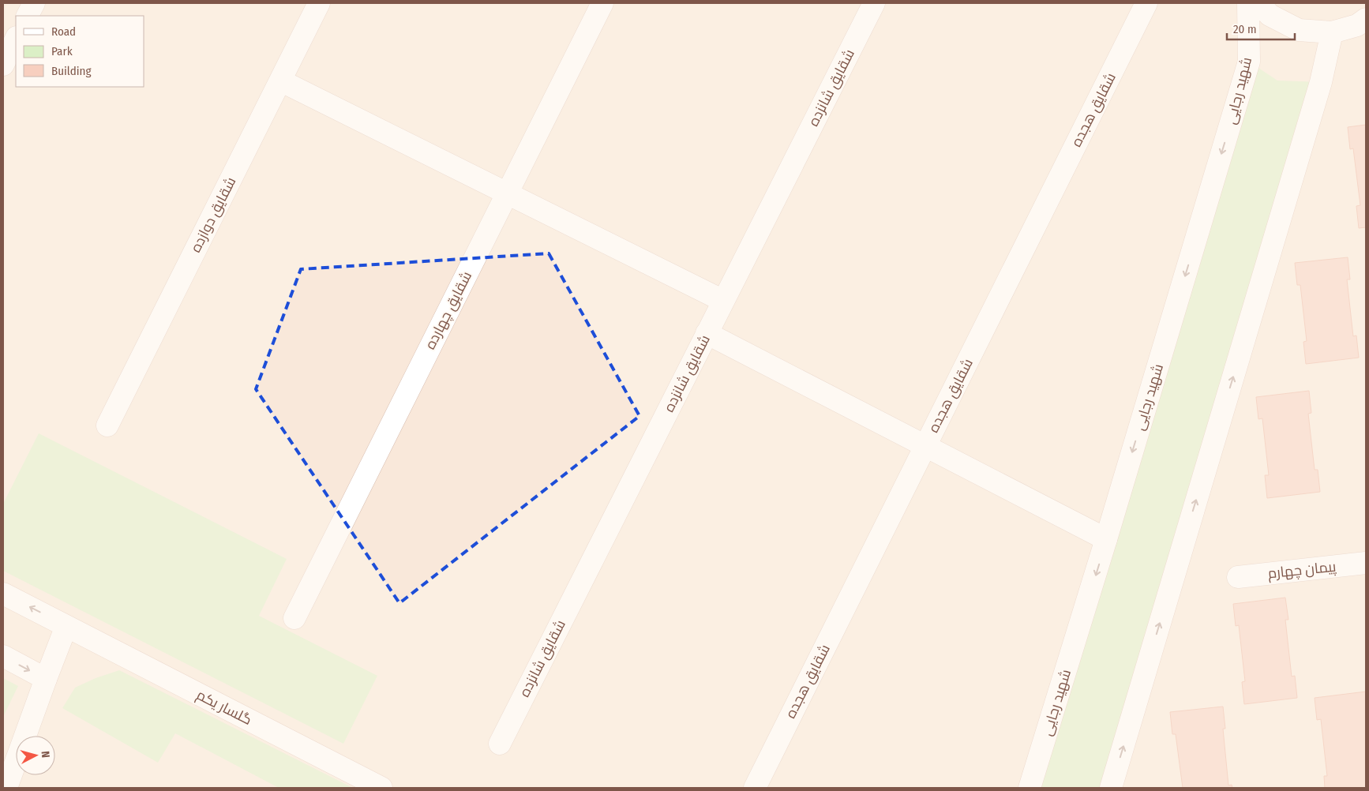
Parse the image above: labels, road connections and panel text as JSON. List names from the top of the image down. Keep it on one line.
{"streets":{"street":["شقایق شانزده","شهید رجایی","شقایق هجده","شقایق دوازده","شقایق چهارده","پیمان چهارم","گلسار یکم"]},"legend":["Road","Park","Building"],"scale_bar":"20 m","north":"right"}
